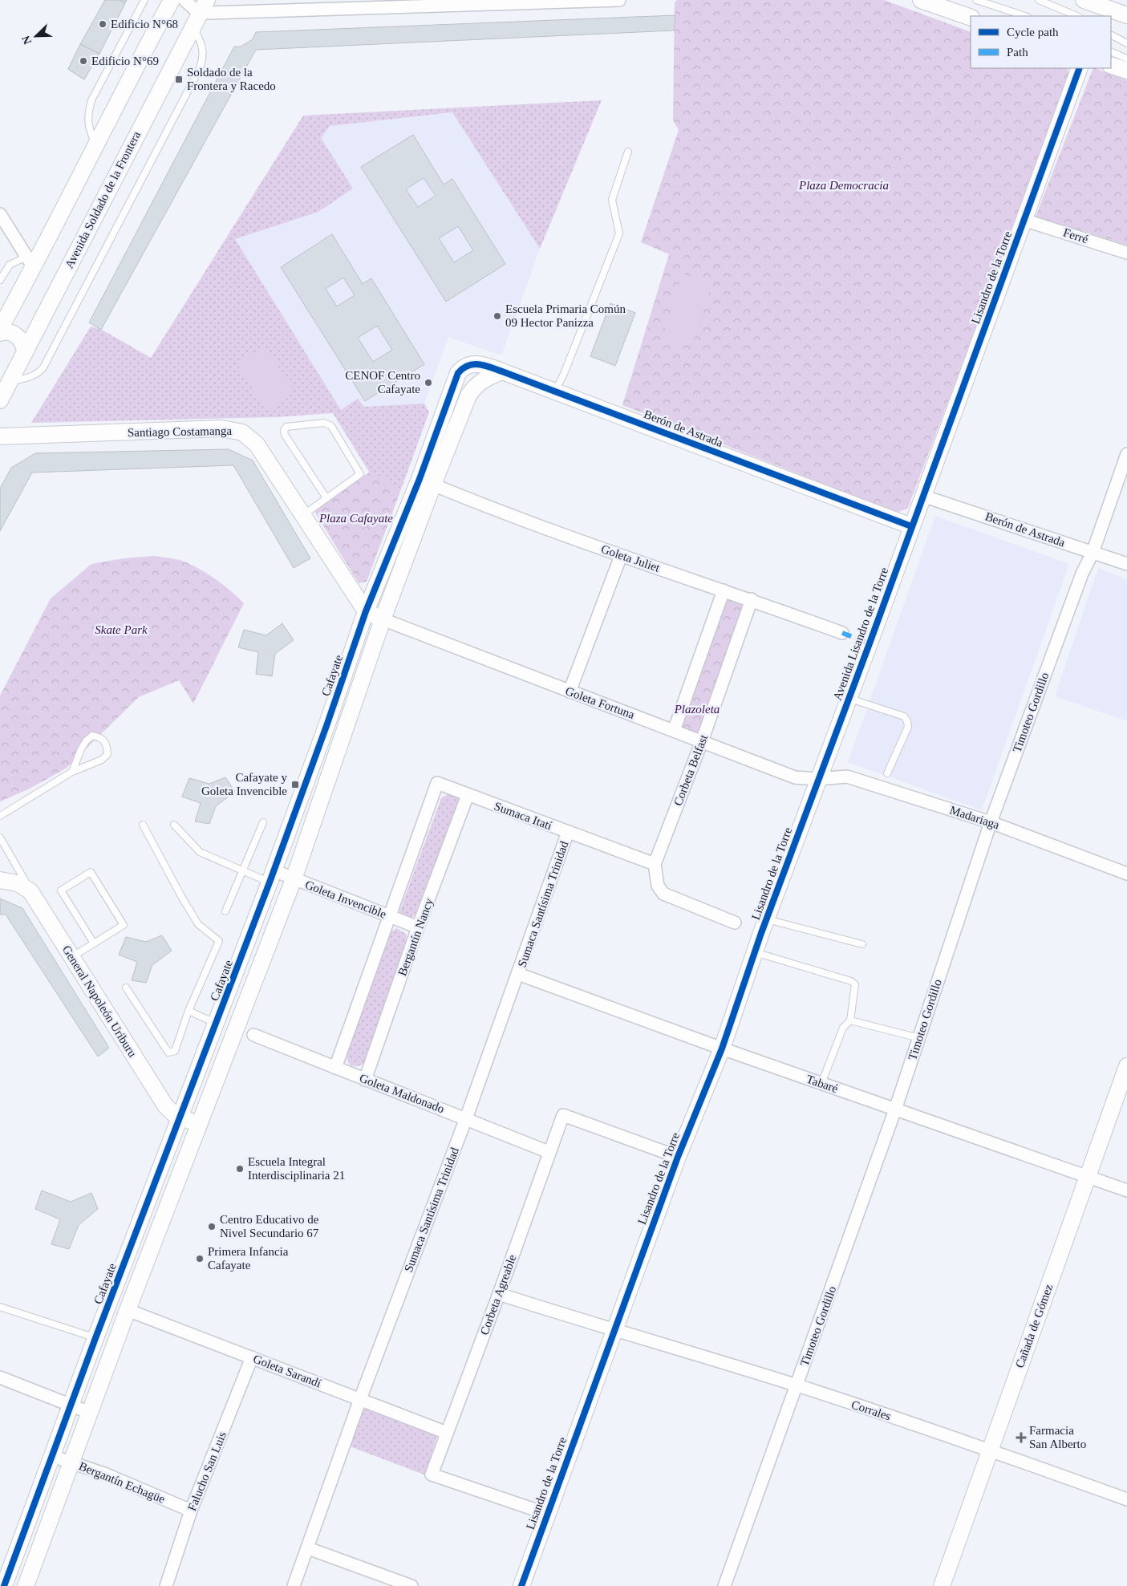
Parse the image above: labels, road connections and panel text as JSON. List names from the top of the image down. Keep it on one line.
{"streets":{"street":["Avenida Soldado de la Frontera","Ferré","Lisandro de la Torre","Berón de Astrada","Santiago Costamanga","Goleta Juliet","Avenida Lisandro de la Torre","Cafayate","Goleta Fortuna","Timoteo Gordillo","Corbeta Belfast","Sumaca Itatí","Madariaga","Goleta Invencible","Sumaca Santísima Trinidad","Bergantín Nancy","General Napoleón Uriburu","Tabaré","Goleta Maldonado","Corbeta Agreable","Cañada de Gómez","Goleta Sarandí","Corrales","Falucho San Luis","Bergantín Echagüe"]},"crossings":[["Ferré","Lisandro de la Torre"],["Lisandro de la Torre","Berón de Astrada"],["Lisandro de la Torre","Avenida Lisandro de la Torre"],["Lisandro de la Torre","Goleta Fortuna"],["Lisandro de la Torre","Madariaga"],["Lisandro de la Torre","Tabaré"],["Lisandro de la Torre","Corbeta Agreable"],["Lisandro de la Torre","Corrales"],["Berón de Astrada","Avenida Lisandro de la Torre"],["Berón de Astrada","Cafayate"],["Berón de Astrada","Timoteo Gordillo"],["Santiago Costamanga","Cafayate"],["Goleta Juliet","Cafayate"],["Goleta Juliet","Corbeta Belfast"],["Avenida Lisandro de la Torre","Goleta Fortuna"],["Avenida Lisandro de la Torre","Madariaga"],["Cafayate","Goleta Fortuna"],["Cafayate","Goleta Invencible"],["Cafayate","General Napoleón Uriburu"],["Cafayate","Goleta Sarandí"],["Cafayate","Bergantín Echagüe"],["Goleta Fortuna","Corbeta Belfast"],["Goleta Fortuna","Madariaga"],["Timoteo Gordillo","Madariaga"],["Timoteo Gordillo","Tabaré"],["Timoteo Gordillo","Corrales"],["Corbeta Belfast","Sumaca Itatí"],["Sumaca Itatí","Goleta Invencible"],["Sumaca Itatí","Sumaca Santísima Trinidad"],["Sumaca Itatí","Bergantín Nancy"],["Goleta Invencible","Bergantín Nancy"],["Sumaca Santísima Trinidad","Tabaré"],["Sumaca Santísima Trinidad","Goleta Maldonado"],["Sumaca Santísima Trinidad","Goleta Sarandí"],["Bergantín Nancy","Goleta Maldonado"],["Tabaré","Cañada de Gómez"],["Goleta Maldonado","Corbeta Agreable"],["Corbeta Agreable","Goleta Sarandí"],["Corbeta Agreable","Corrales"],["Cañada de Gómez","Corrales"],["Goleta Sarandí","Falucho San Luis"],["Falucho San Luis","Bergantín Echagüe"]],"parks":["Plaza Democracia","Plaza Cafayate","Skate Park","Plazoleta"],"places":{"other":["Edificio N°68","Edificio N°69","Escuela Primaria Común 09 Hector Panizza","CENOF Centro Cafayate","Escuela Integral Interdisciplinaria 21","Centro Educativo de Nivel Secundario 67","Primera Infancia Cafayate"],"transit":["Soldado de la Frontera y Racedo","Cafayate y Goleta Invencible"],"health":["Farmacia San Alberto"]},"legend":["Cycle path","Path"],"north":"bottom left"}
